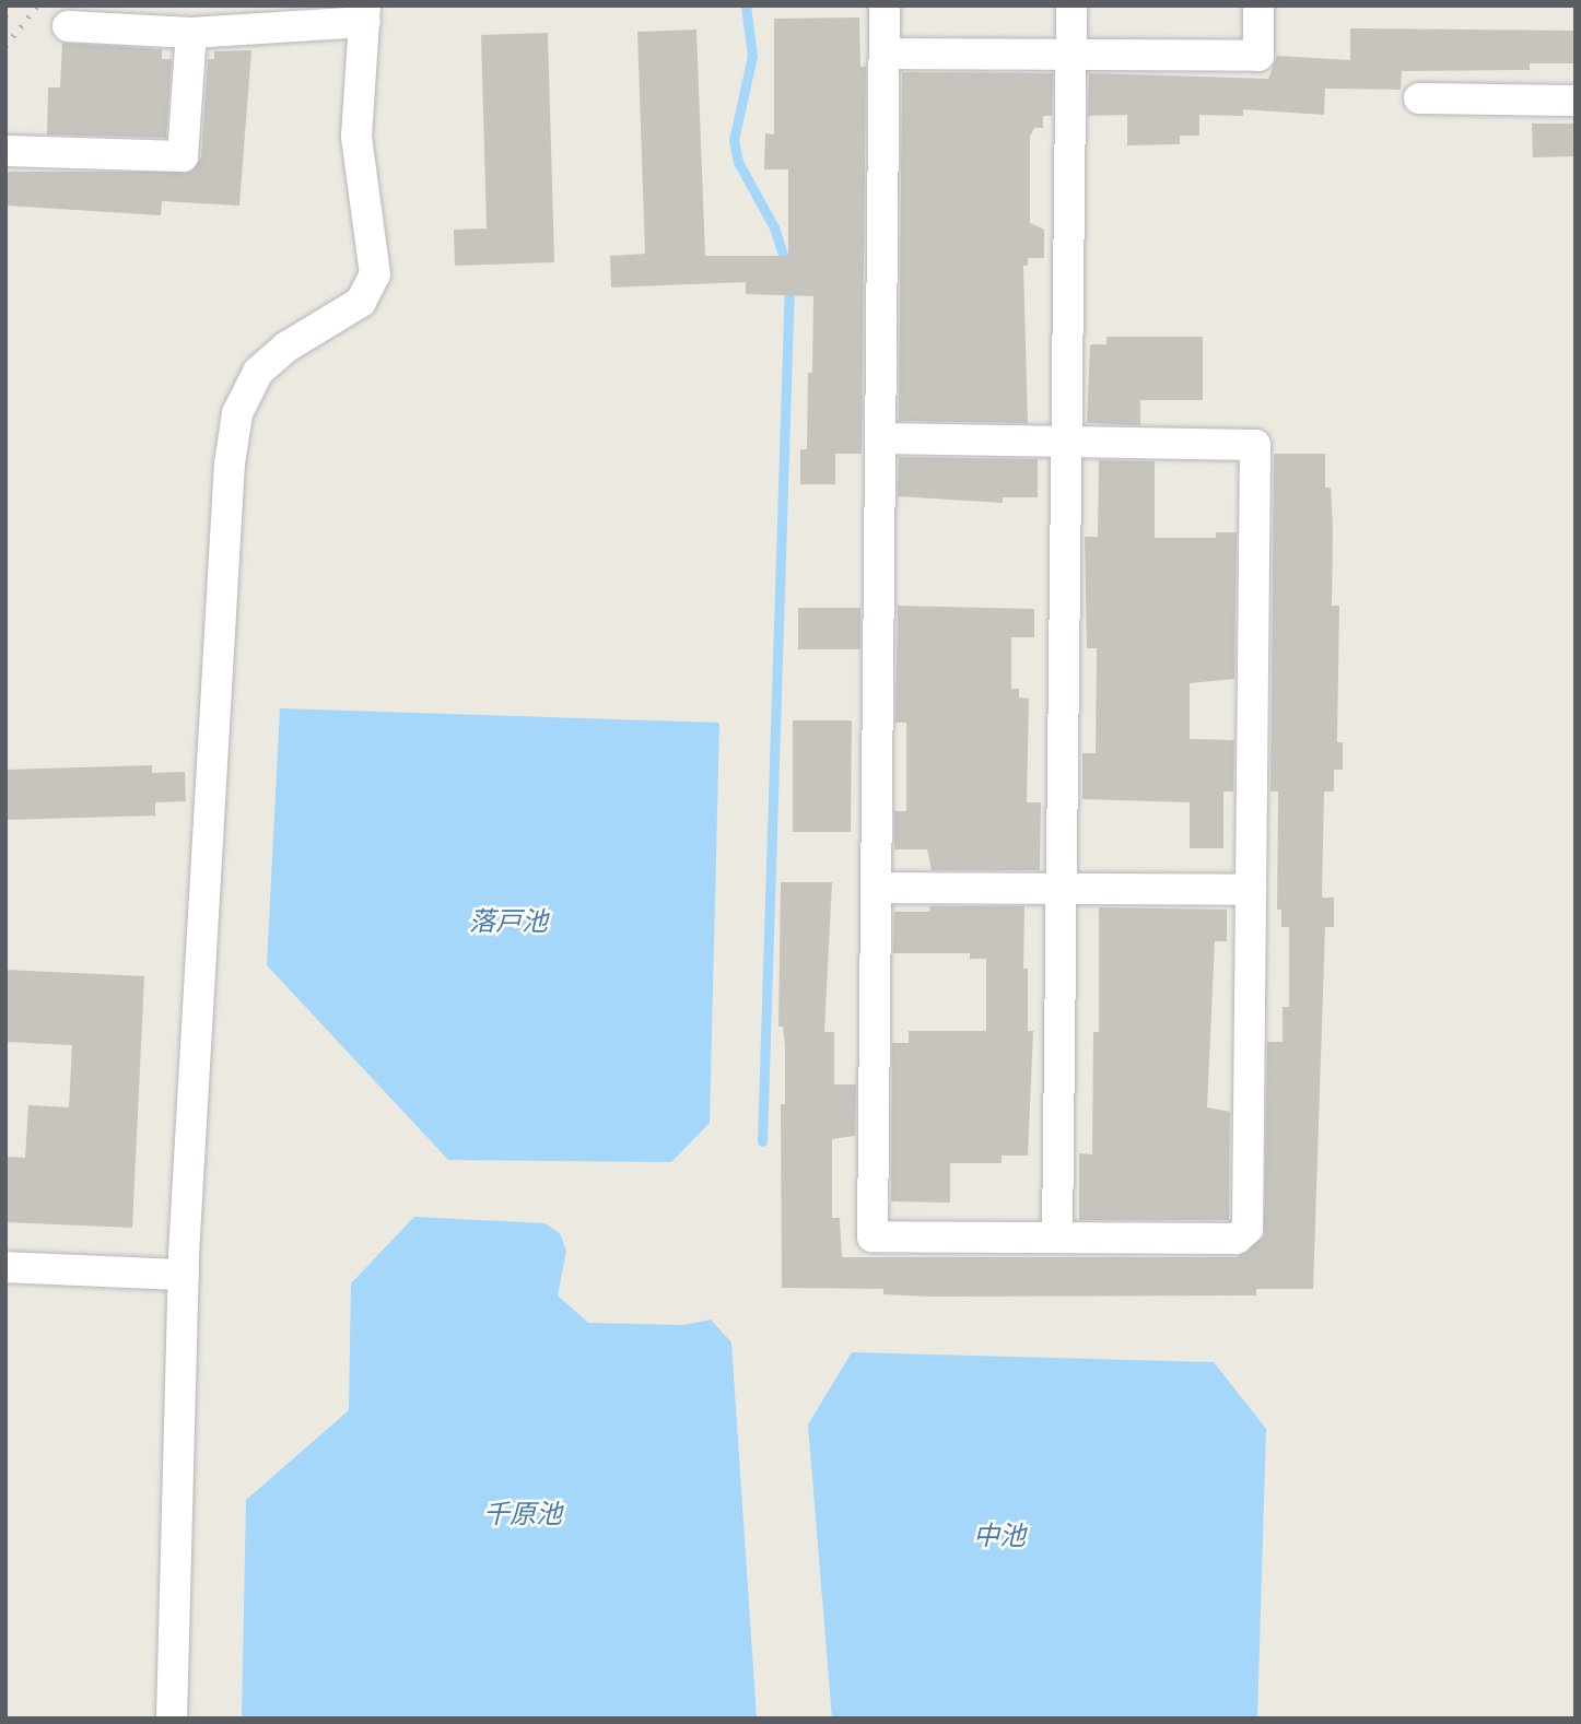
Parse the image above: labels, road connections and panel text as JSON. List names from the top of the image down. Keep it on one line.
{"water":["落戸池","千原池","中池"]}
